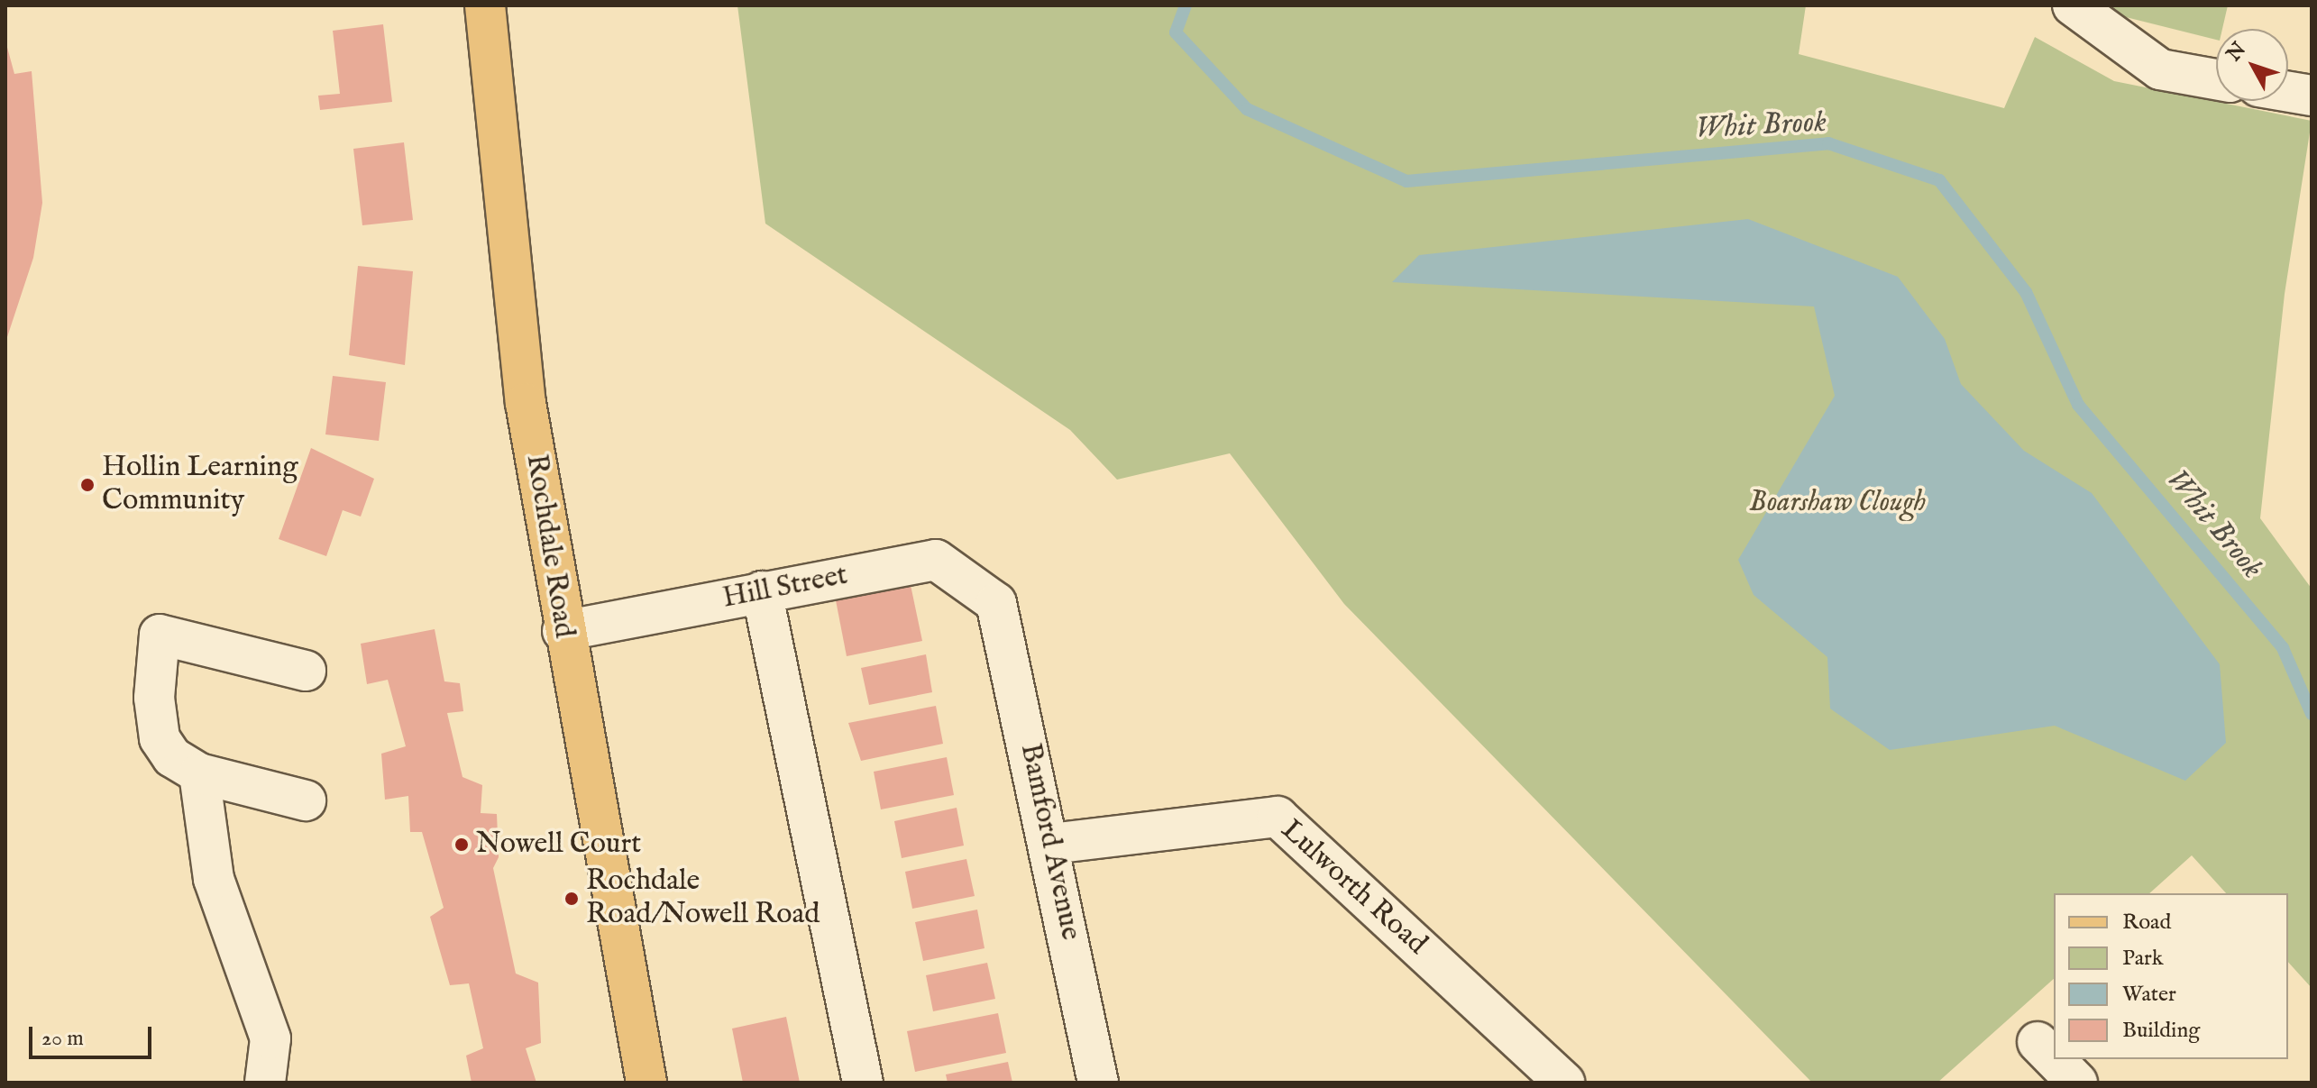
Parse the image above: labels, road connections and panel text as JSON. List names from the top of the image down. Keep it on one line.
{"streets":{"main road":["Rochdale Road"],"street":["Hill Street","Bamford Avenue","Lulworth Road"]},"crossings":[["Rochdale Road","Hill Street"],["Hill Street","Bamford Avenue"],["Bamford Avenue","Lulworth Road"]],"water":["Whit Brook"],"parks":["Boarshaw Clough"],"places":["Hollin Learning Community","Nowell Court","Rochdale Road/Nowell Road"],"legend":["Road","Park","Water","Building"],"scale_bar":"20 m","north":"top left"}
